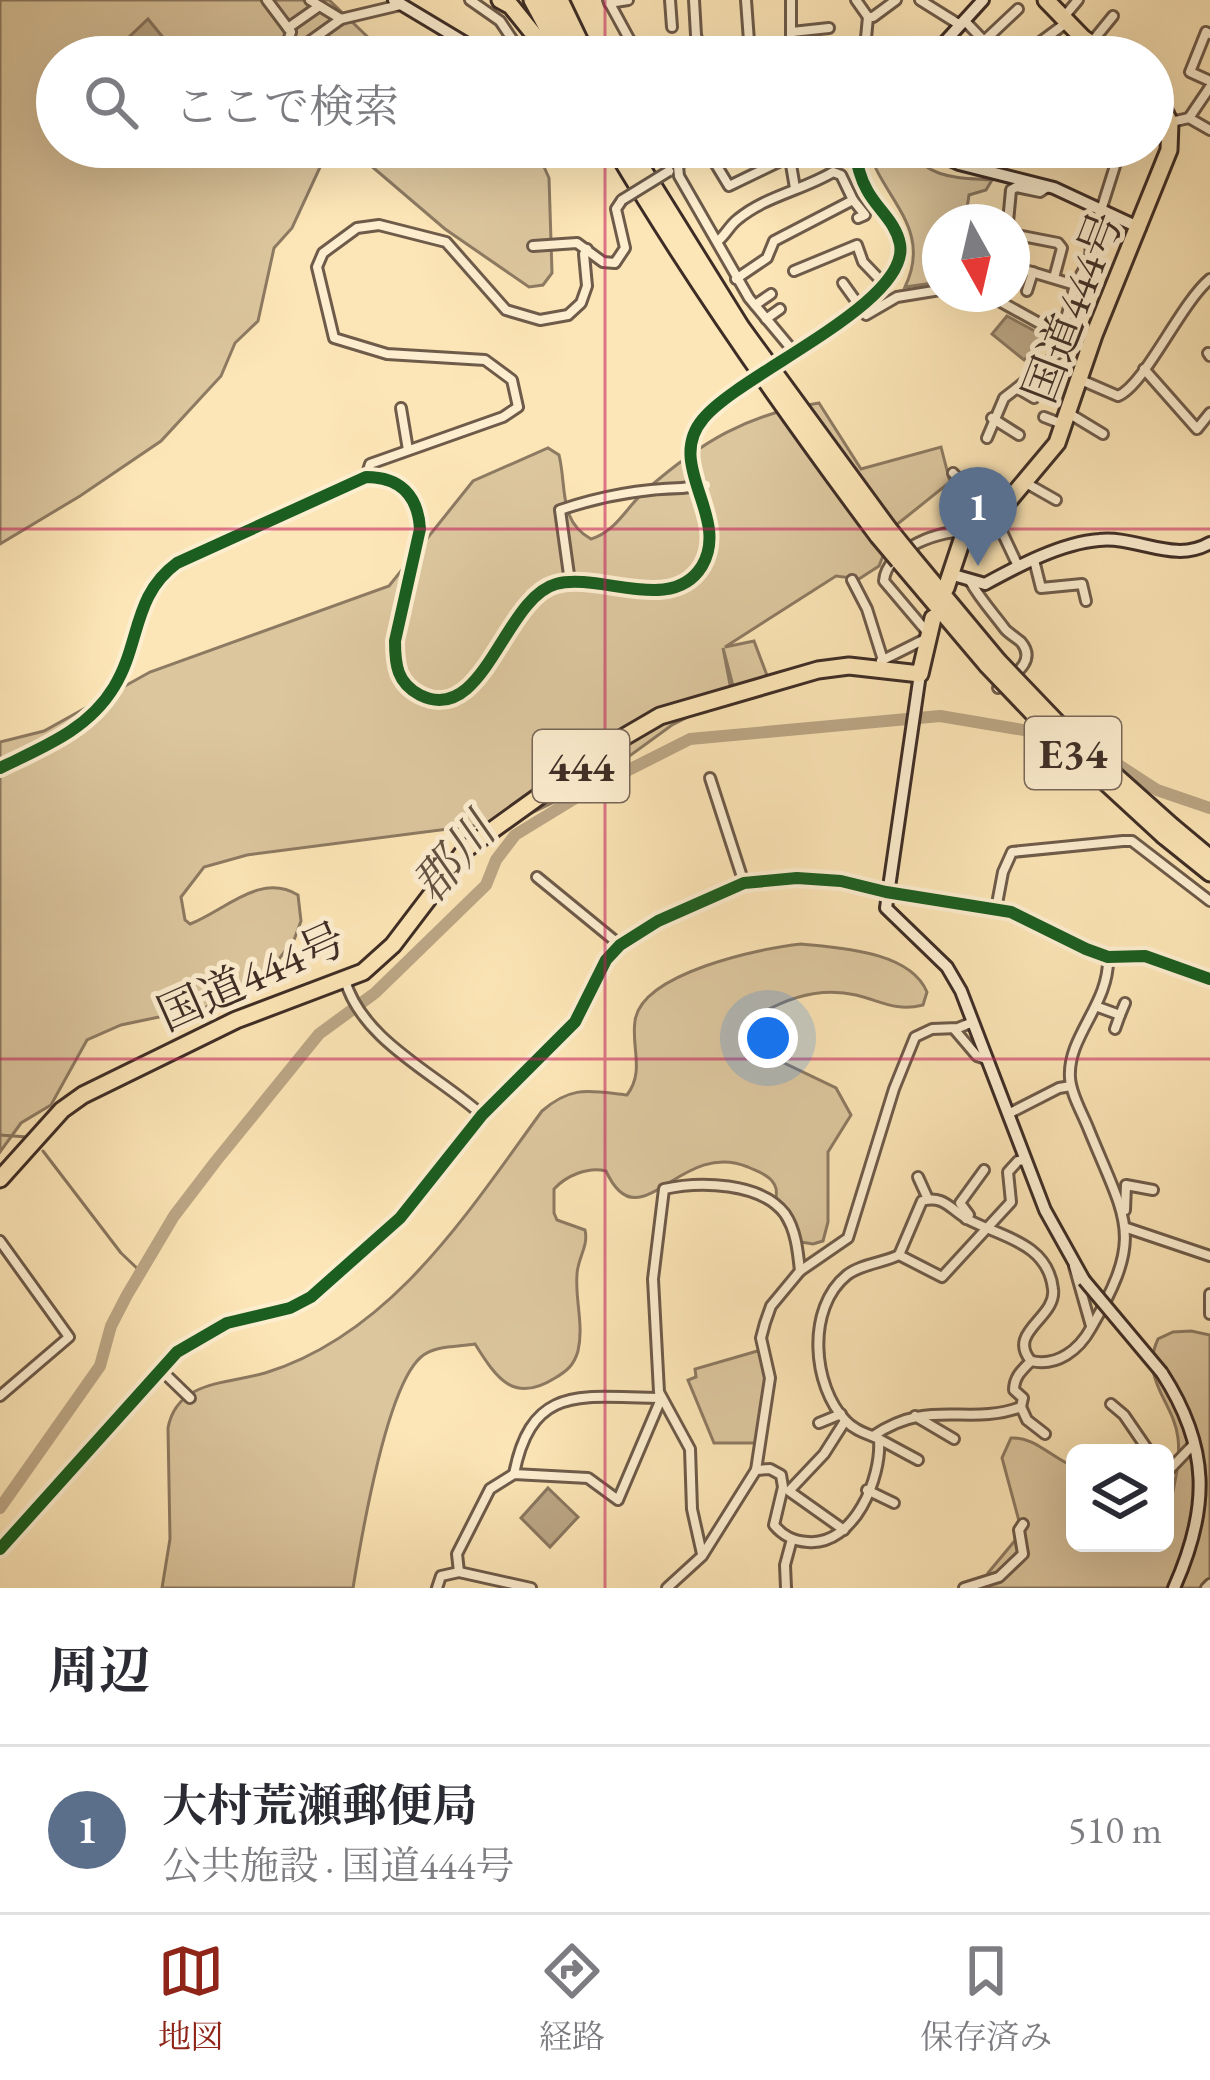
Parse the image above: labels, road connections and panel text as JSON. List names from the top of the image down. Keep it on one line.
{"streets":{"highway":["国道444号","E34","444"]},"water":["郡川"],"north":"bottom","page":{"search":"ここで検索","pins":"1","heading":"周辺","list":[{"mark":"1","name":"大村荒瀬郵便局","note":"公共施設 · 国道444号","value":"510 m"}],"nav":["地図","経路","保存済み"]}}
